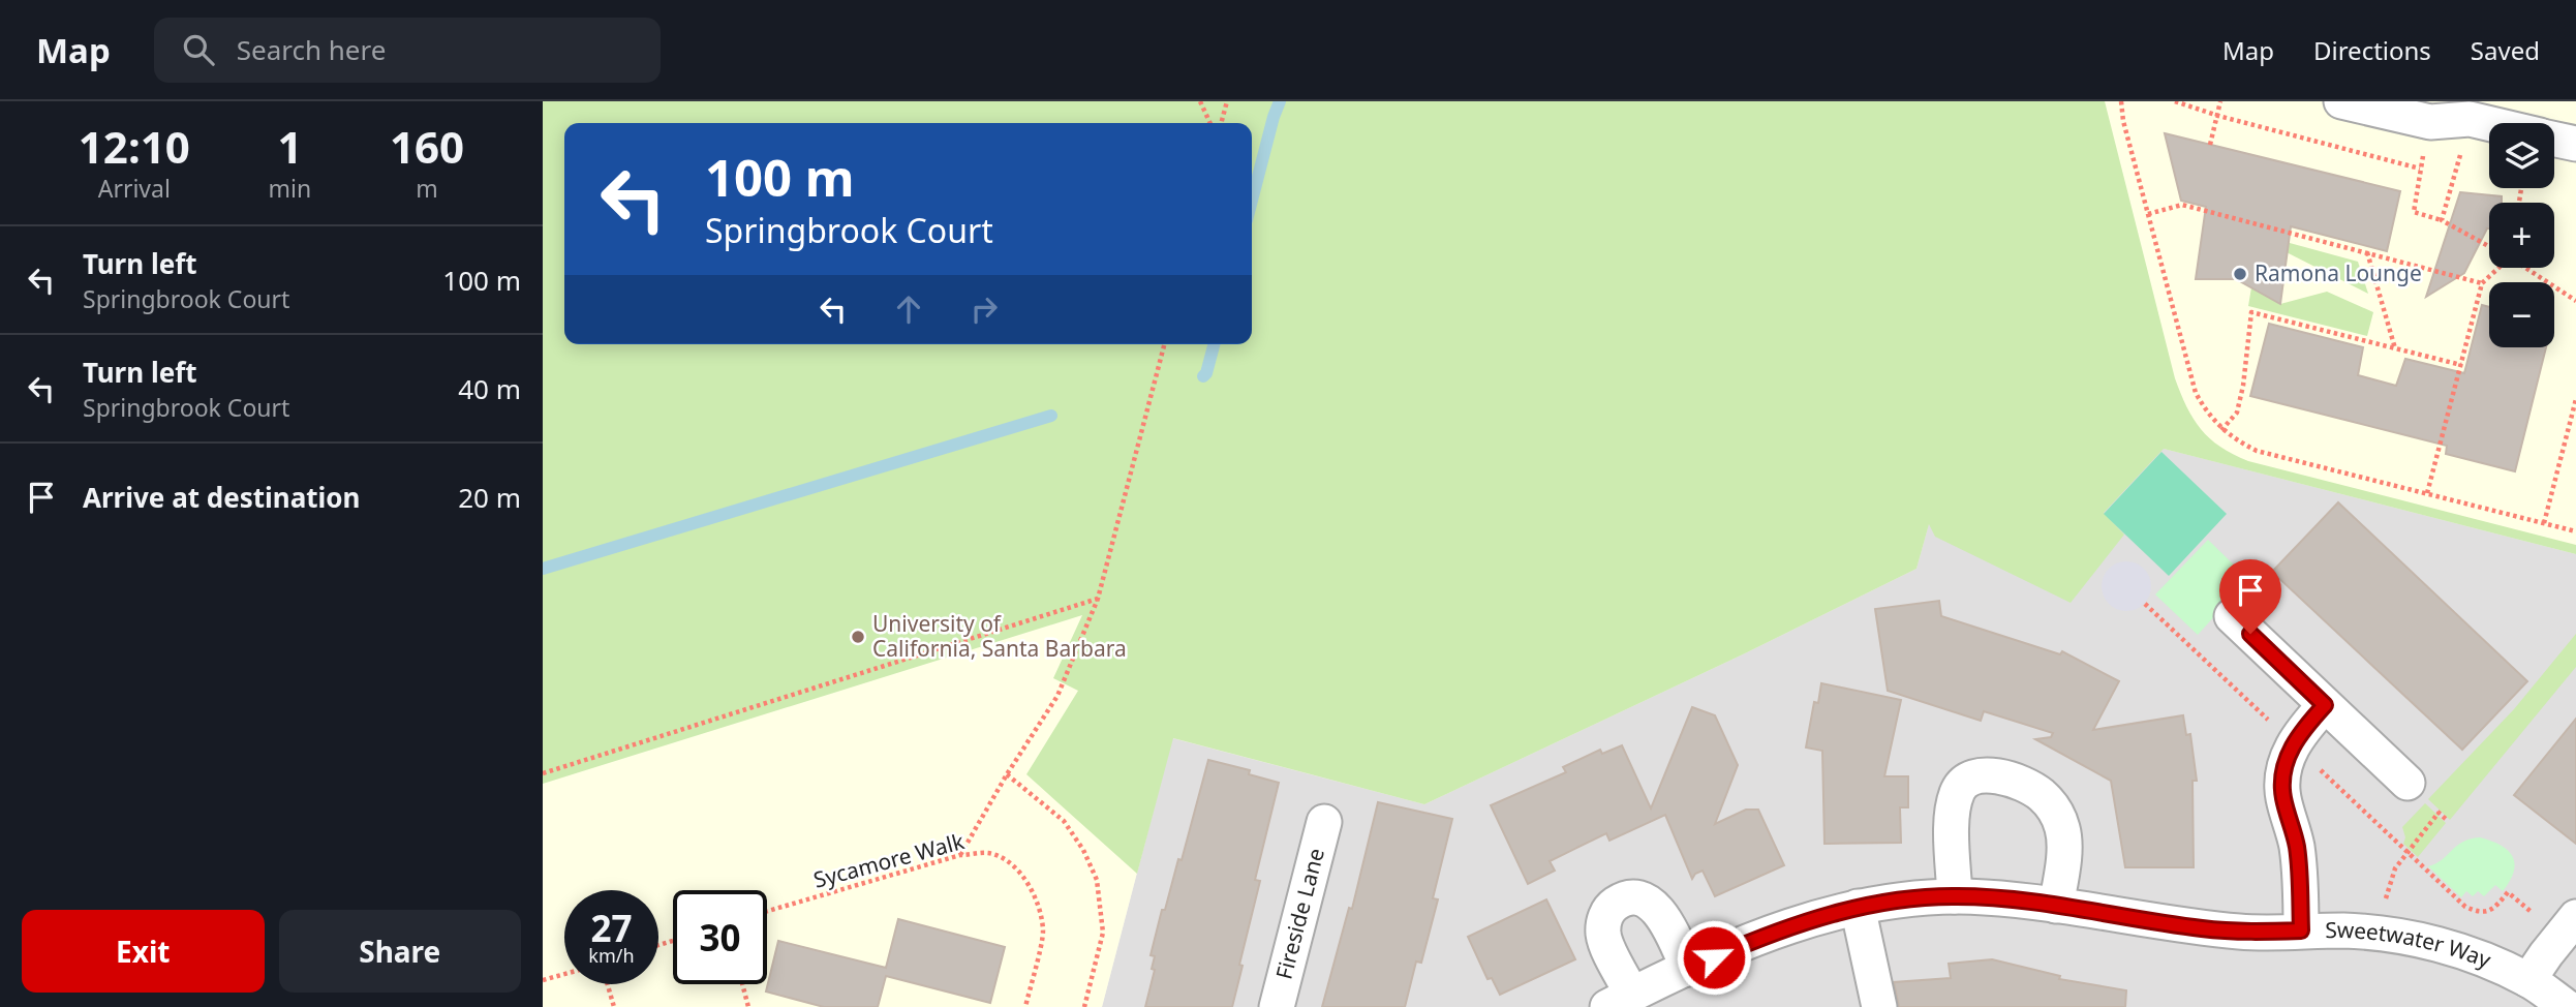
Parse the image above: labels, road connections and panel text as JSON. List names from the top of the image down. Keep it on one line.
{"streets":{"street":["Fireside Lane","Sweetwater Way"],"path":["Sycamore Walk"]},"places":["Ramona Lounge","University of California, Santa Barbara"],"page":{"header":"Map","search":"Search here","nav":["Map","Directions","Saved"],"eta":["12:10","Arrival","1","min","160","m"],"map_buttons":["+","−"],"turn":["100 m","Springbrook Court"],"list":[{"name":"Turn left","note":"Springbrook Court","value":"100 m"},{"name":"Turn left","note":"Springbrook Court","value":"40 m"},{"name":"Arrive at destination","value":"20 m"}],"speed":"27 km/h","limit":"30","buttons":["Exit","Share"]}}
